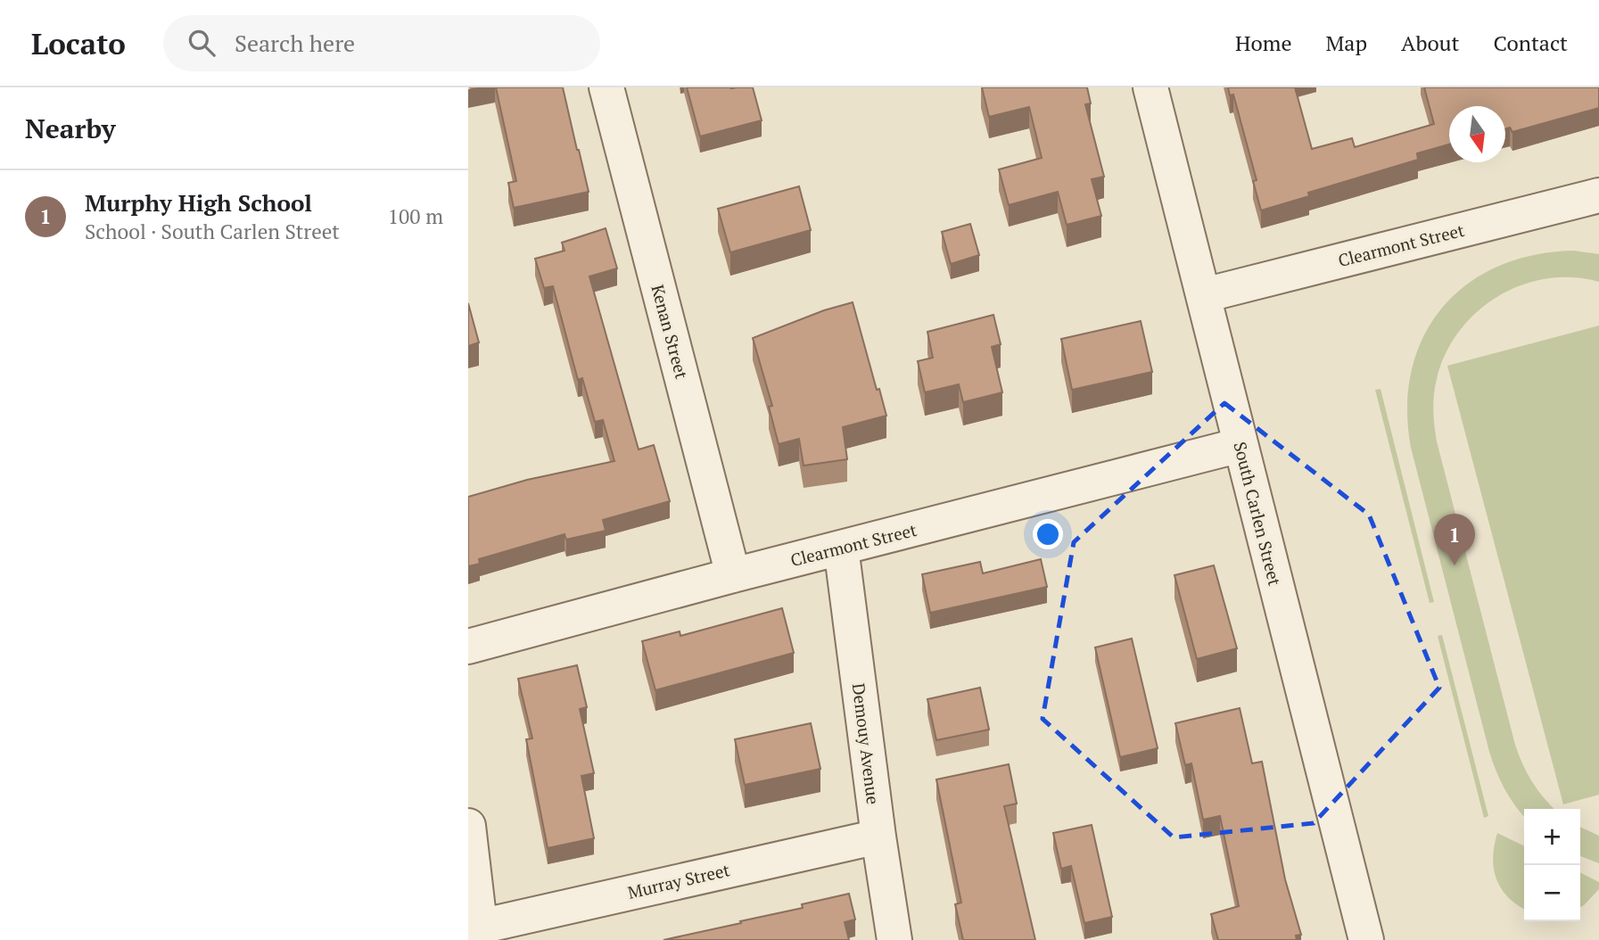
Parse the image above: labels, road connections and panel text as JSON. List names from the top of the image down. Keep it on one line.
{"streets":{"street":["Clearmont Street","Kenan Street","South Carlen Street","Demouy Avenue","Murray Street"]},"crossings":[["Clearmont Street","Kenan Street"],["Clearmont Street","South Carlen Street"],["Clearmont Street","Demouy Avenue"],["Demouy Avenue","Murray Street"]],"north":"bottom","page":{"header":"Locato","search":"Search here","nav":["Home","Map","About","Contact"],"heading":"Nearby","list":[{"mark":"1","name":"Murphy High School","note":"School · South Carlen Street","value":"100 m"}],"pins":"1","map_buttons":["+","−"]}}
